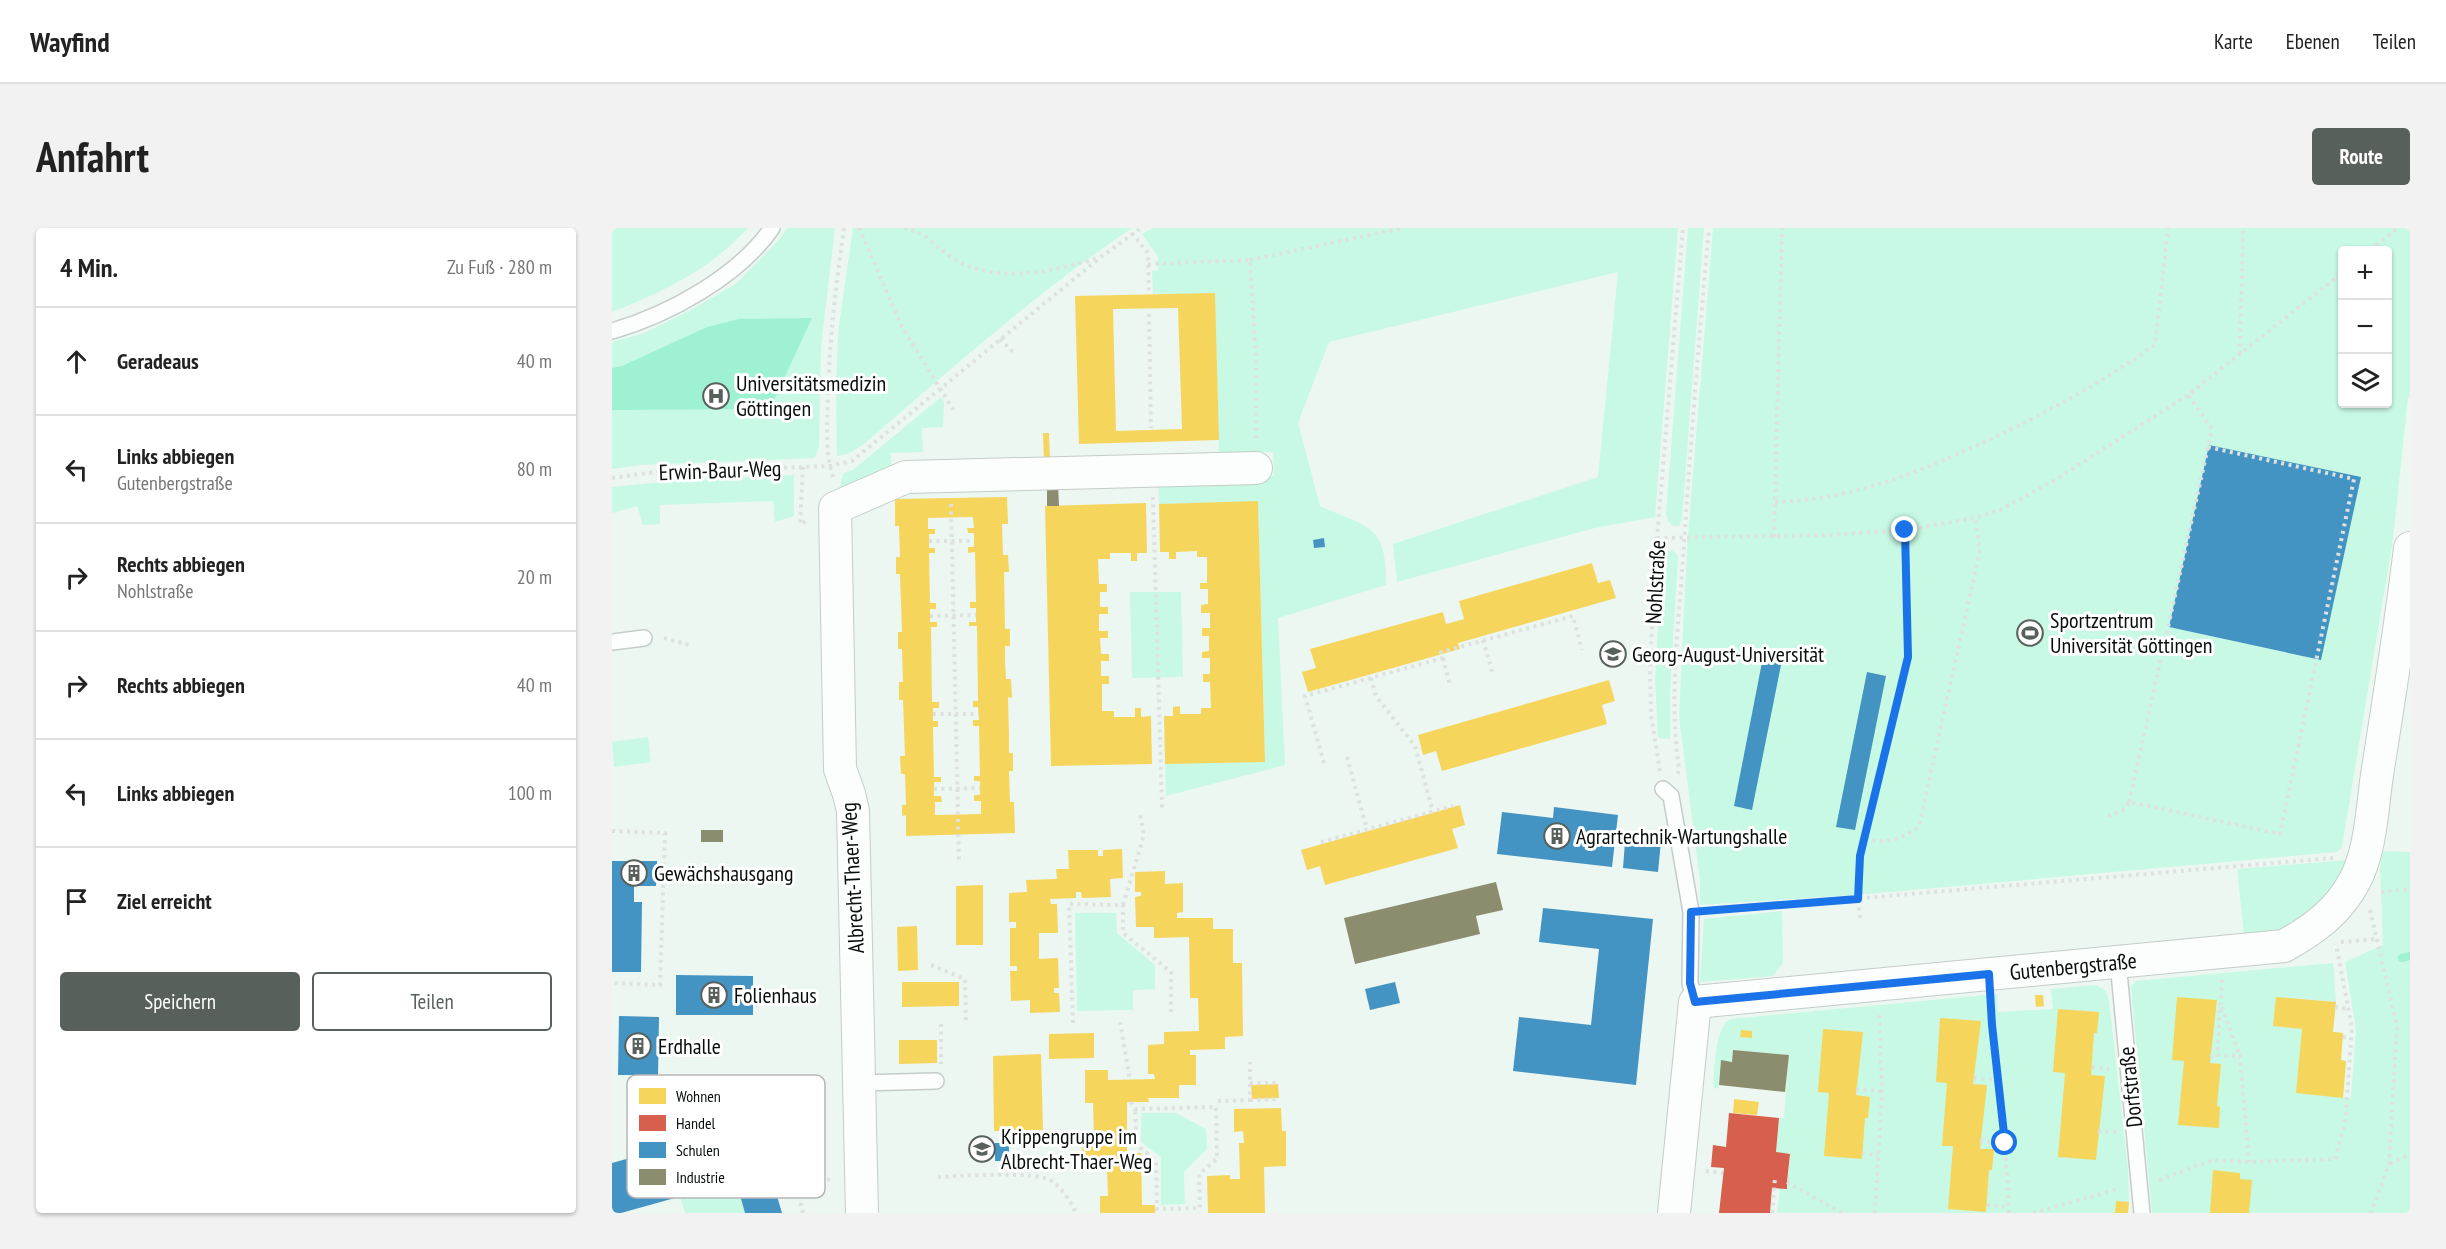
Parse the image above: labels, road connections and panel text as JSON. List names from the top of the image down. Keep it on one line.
{"streets":{"street":["Albrecht-Thaer-Weg","Gutenbergstraße"],"lane":["Dorfstraße"],"path":["Erwin-Baur-Weg","Nohlstraße"]},"crossings":[["Gutenbergstraße","Dorfstraße"]],"places":{"hospital":["Universitätsmedizin Göttingen"],"sports":["Sportzentrum Universität Göttingen"],"school or university":["Georg-August-Universität","Krippengruppe im Albrecht-Thaer-Weg"],"building":["Agrartechnik-Wartungshalle","Gewächshausgang","Folienhaus","Erdhalle"]},"legend":["Wohnen","Handel","Schulen","Industrie"],"page":{"header":"Wayfind","nav":["Karte","Ebenen","Teilen"],"buttons":["Route",["Speichern","Teilen"]],"title":"Anfahrt","heading":["4 Min.","Zu Fuß · 280 m"],"map_buttons":["+","−"],"list":[["Geradeaus","40 m"],["Links abbiegen","Gutenbergstraße","80 m"],["Rechts abbiegen","Nohlstraße","20 m"],["Rechts abbiegen","40 m"],["Links abbiegen","100 m"],"Ziel erreicht"]}}
